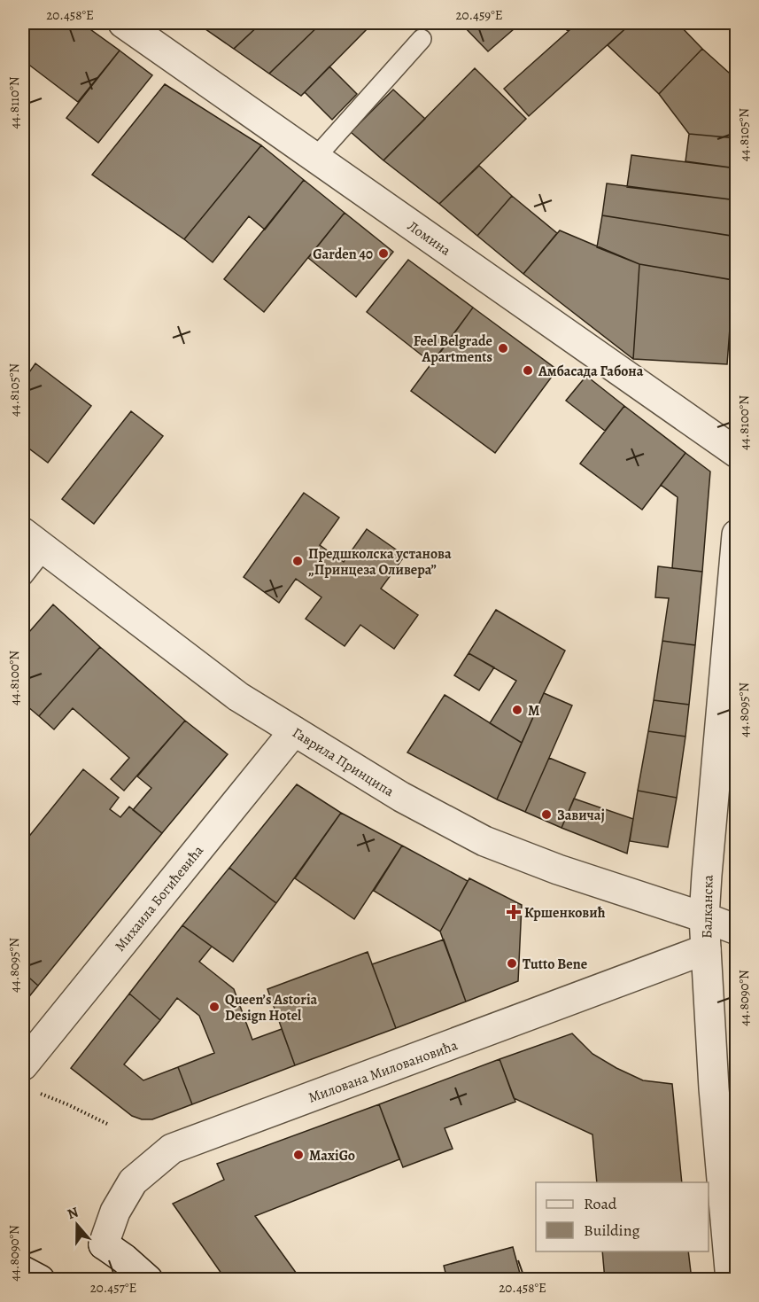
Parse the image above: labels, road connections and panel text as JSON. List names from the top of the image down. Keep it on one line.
{"streets":{"street":["Ломина","Гаврила Принципа","Михаила Богићевића","Балканска","Милована Миловановића"]},"crossings":[["Гаврила Принципа","Михаила Богићевића"],["Гаврила Принципа","Балканска"],["Балканска","Милована Миловановића"]],"places":{"other":["Garden 40","Feel Belgrade Apartments","Амбасада Габона","Предшколска установа „Принцеза Оливера”","M","Завичај","Tutto Bene","Queen’s Astoria Design Hotel","MaxiGo"],"health":["Кршенковић"]},"legend":["Road","Building"],"north":"top","coordinates":["20.458°E","20.459°E","44.8110°N","44.8105°N","44.8100°N","44.8095°N","44.8090°N","20.457°E"]}
